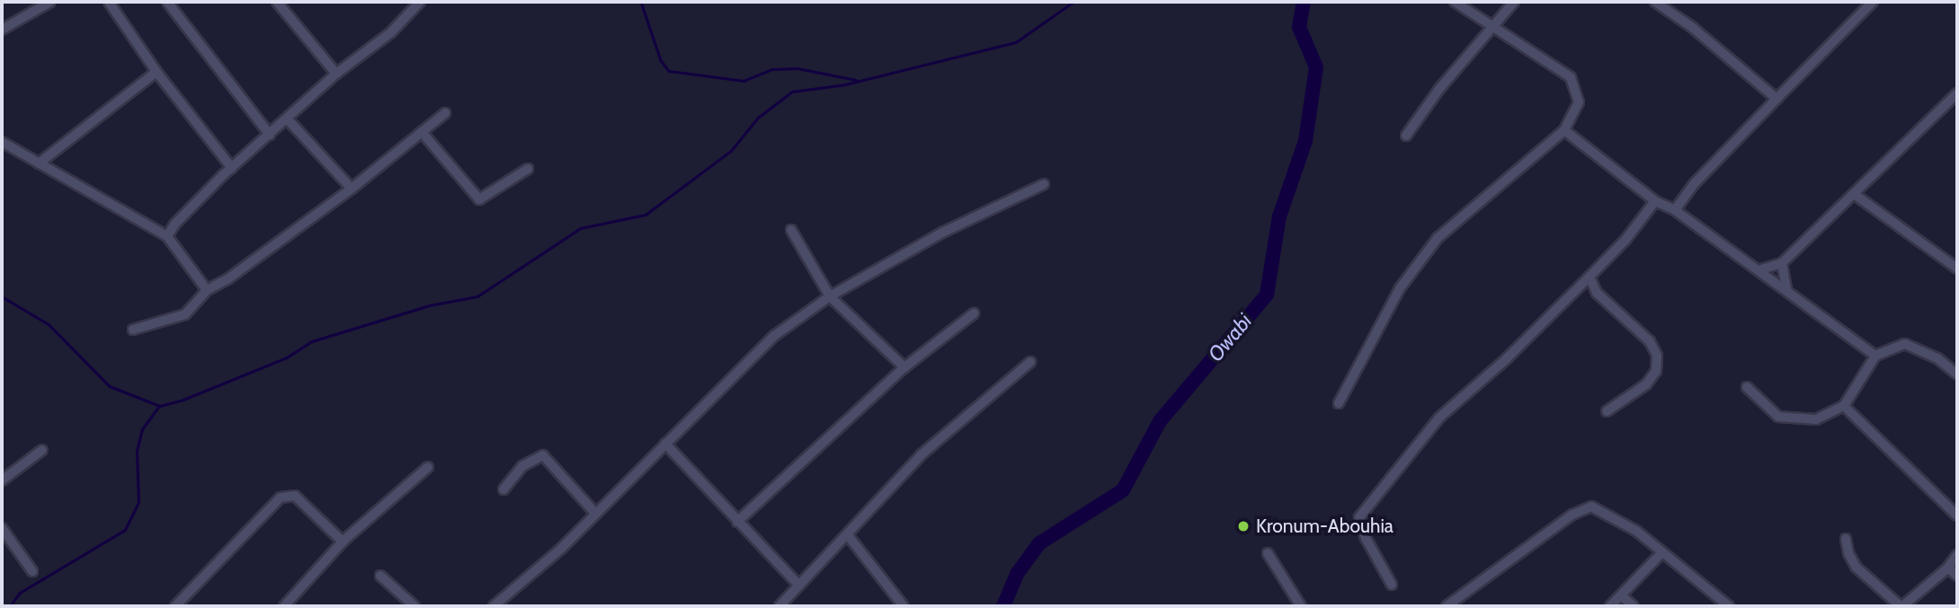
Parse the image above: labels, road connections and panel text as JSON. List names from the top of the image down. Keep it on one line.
{"water":["Owabi"],"places":["Kronum-Abouhia"]}
